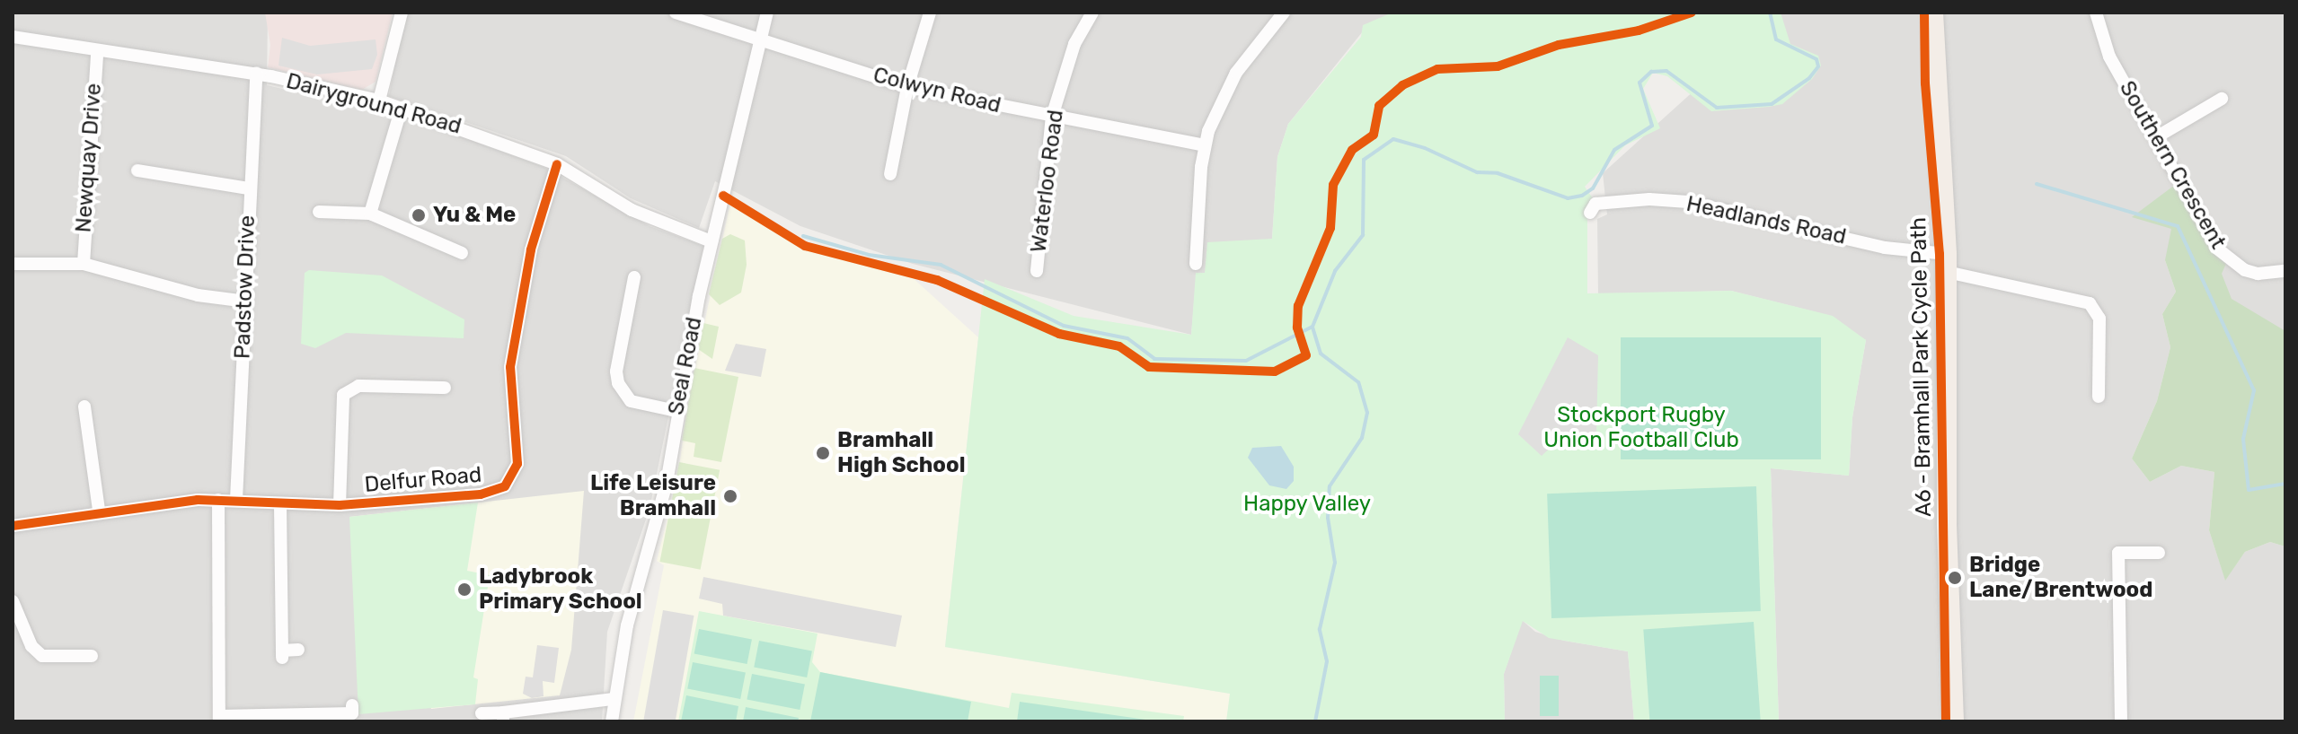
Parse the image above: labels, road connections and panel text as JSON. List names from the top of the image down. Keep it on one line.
{"streets":{"street":["Colwyn Road","Dairyground Road","Newquay Drive","Southern Crescent","Waterloo Road","Headlands Road","Padstow Drive","Seal Road","Delfur Road"],"cycle path":["A6 - Bramhall Park Cycle Path"]},"crossings":[["Colwyn Road","Waterloo Road"],["Colwyn Road","Seal Road"],["Dairyground Road","Newquay Drive"],["Dairyground Road","Padstow Drive"],["Dairyground Road","Seal Road"],["Dairyground Road","Delfur Road"],["Padstow Drive","Delfur Road"]],"parks":["Stockport Rugby Union Football Club","Happy Valley"],"places":["Yu & Me","Bramhall High School","Life Leisure Bramhall","Bridge Lane/Brentwood","Ladybrook Primary School"]}
